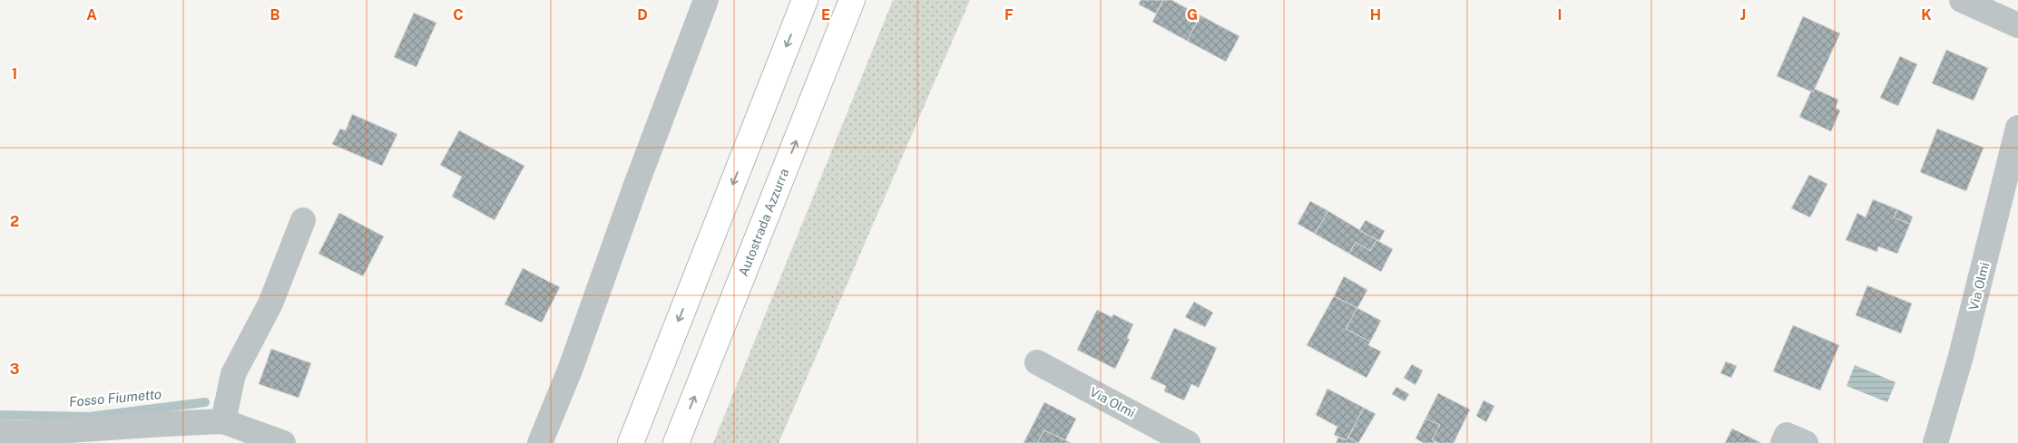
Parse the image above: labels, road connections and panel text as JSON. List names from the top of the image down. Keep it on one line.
{"streets":{"highway":["Autostrada Azzurra"],"street":["Via Olmi"]},"water":["Fosso Fiumetto"],"grid":{"columns":["A","B","C","D","E","F","G","H","I","J","K"],"rows":["1","2","3"]}}
